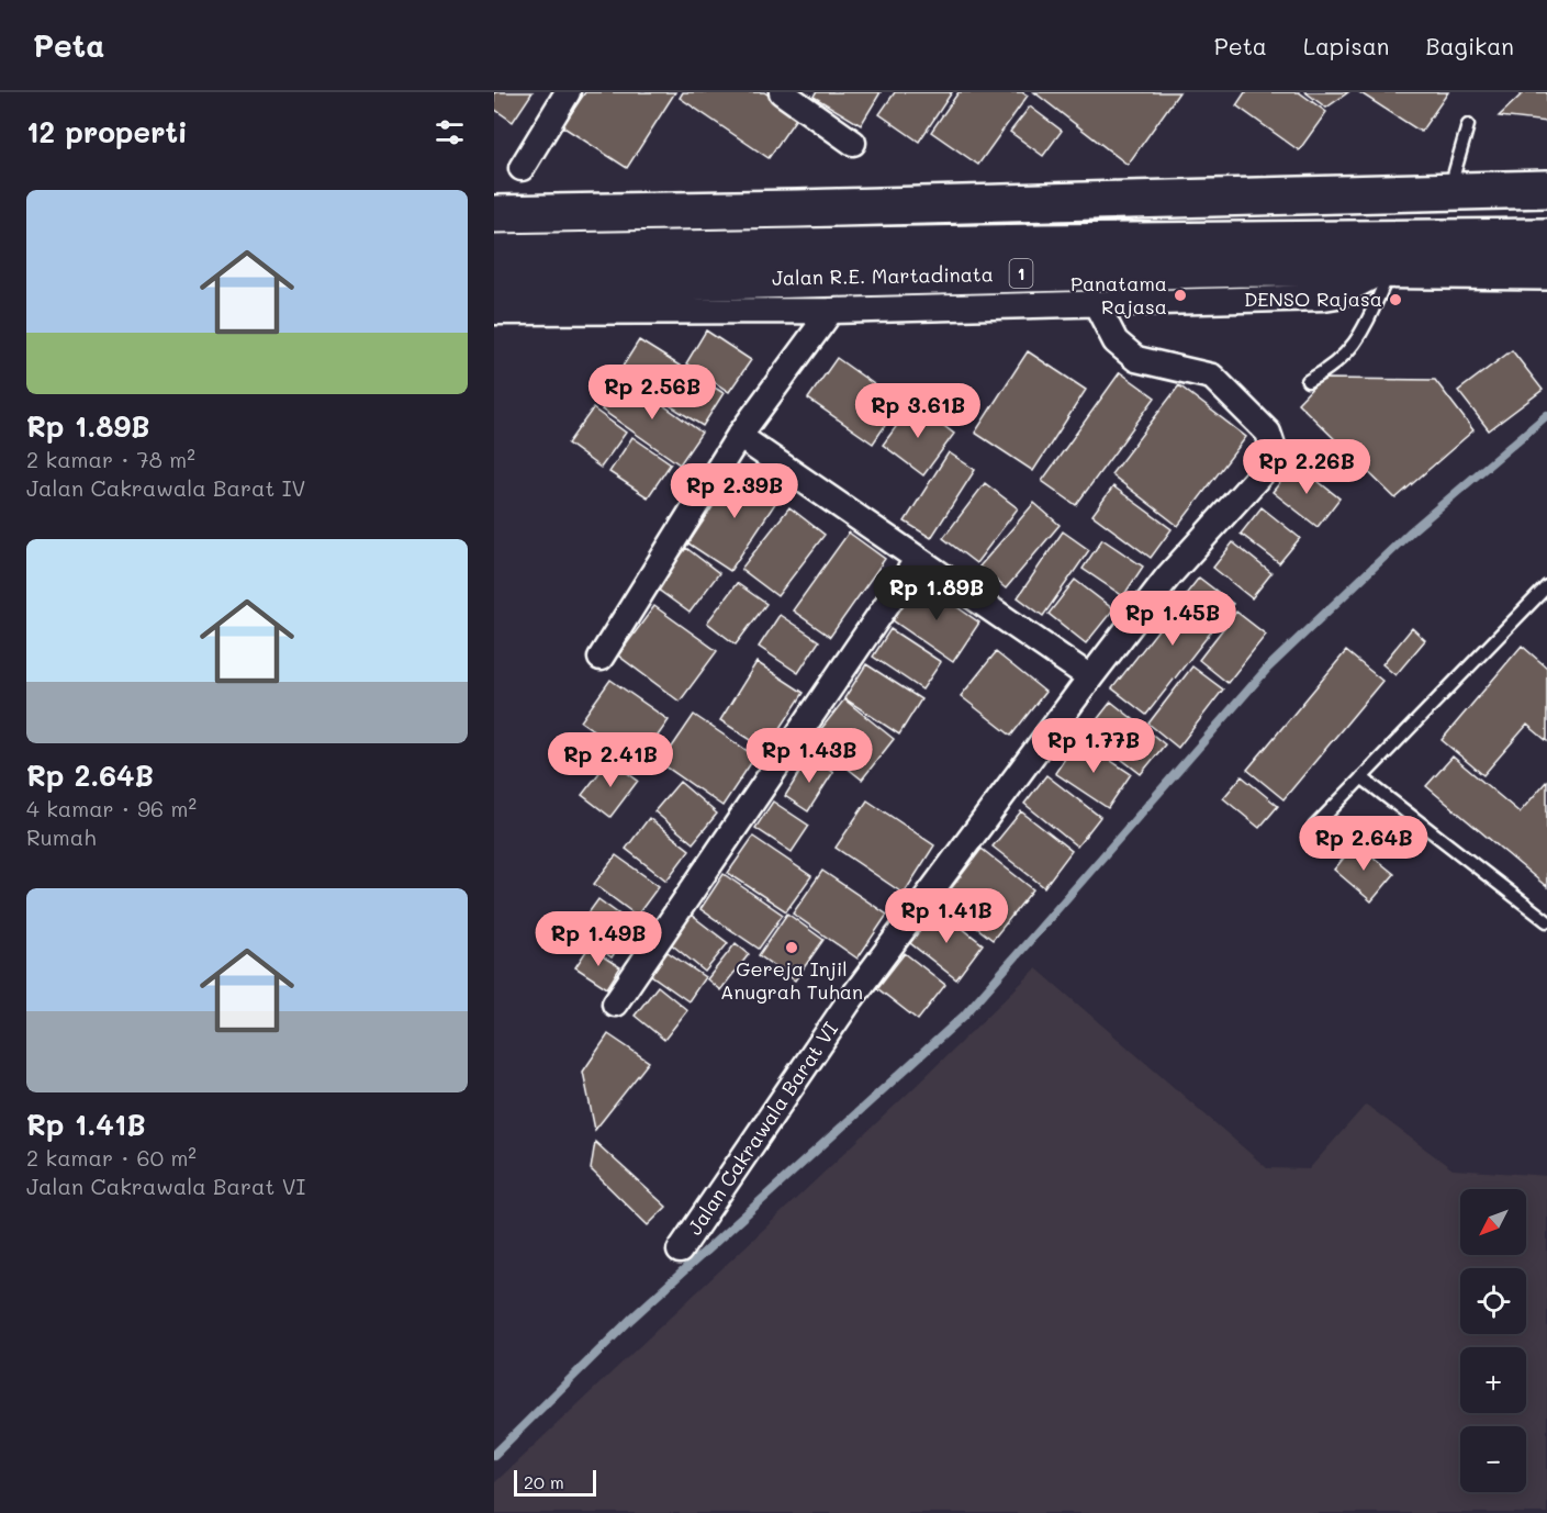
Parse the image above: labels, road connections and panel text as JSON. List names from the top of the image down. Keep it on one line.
{"streets":{"highway":["1","Jalan R.E. Martadinata"],"street":["Jalan Cakrawala Barat VI"]},"places":["Panatama Rajasa","DENSO Rajasa","Gereja Injil Anugrah Tuhan"],"scale_bar":"20 m","north":"bottom left","page":{"header":"Peta","nav":["Peta","Lapisan","Bagikan"],"heading":"12 properti","list":[{"name":"Rp 1.89B","note":"2 kamar · 78 m² · Jalan Cakrawala Barat IV"},{"name":"Rp 2.64B","note":"4 kamar · 96 m² · Rumah"},{"name":"Rp 1.41B","note":"2 kamar · 60 m² · Jalan Cakrawala Barat VI"}],"price":["Rp 2.56B","Rp 3.61B","Rp 2.26B","Rp 2.39B","Rp 1.89B","Rp 1.45B","Rp 1.77B","Rp 1.43B","Rp 2.41B","Rp 2.64B","Rp 1.41B","Rp 1.49B"],"map_buttons":["+","−"],"scale":"20 m"}}
